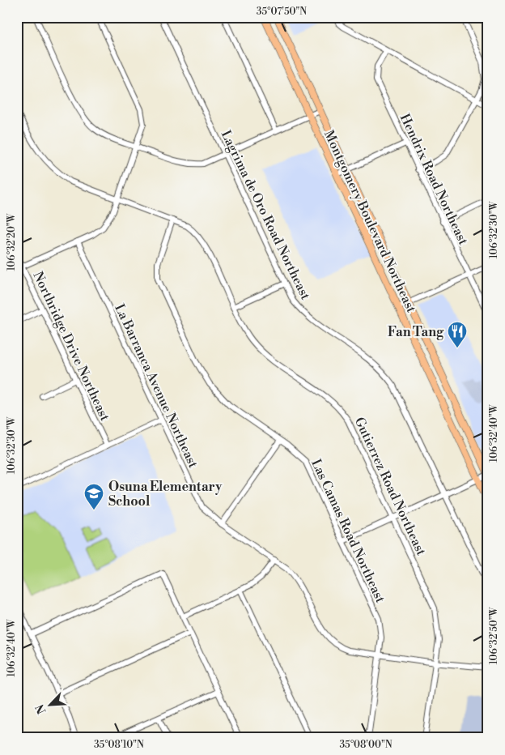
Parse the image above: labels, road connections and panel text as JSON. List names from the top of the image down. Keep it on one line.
{"streets":{"main road":["Montgomery Boulevard Northeast"],"street":["Hendrix Road Northeast","Lagrima de Oro Road Northeast","Northridge Drive Northeast","La Barranca Avenue Northeast","Gutierrez Road Northeast","Las Camas Road Northeast"]},"crossings":[["La Barranca Avenue Northeast","Gutierrez Road Northeast"],["La Barranca Avenue Northeast","Las Camas Road Northeast"],["Gutierrez Road Northeast","Las Camas Road Northeast"]],"places":{"restaurant":["Fan Tang"],"school or university":["Osuna Elementary School"]},"north":"bottom left","coordinates":["35°07'50\"N","106°32'30\"W","106°32'20\"W","106°32'40\"W","106°32'50\"W","35°08'10\"N","35°08'00\"N"]}
